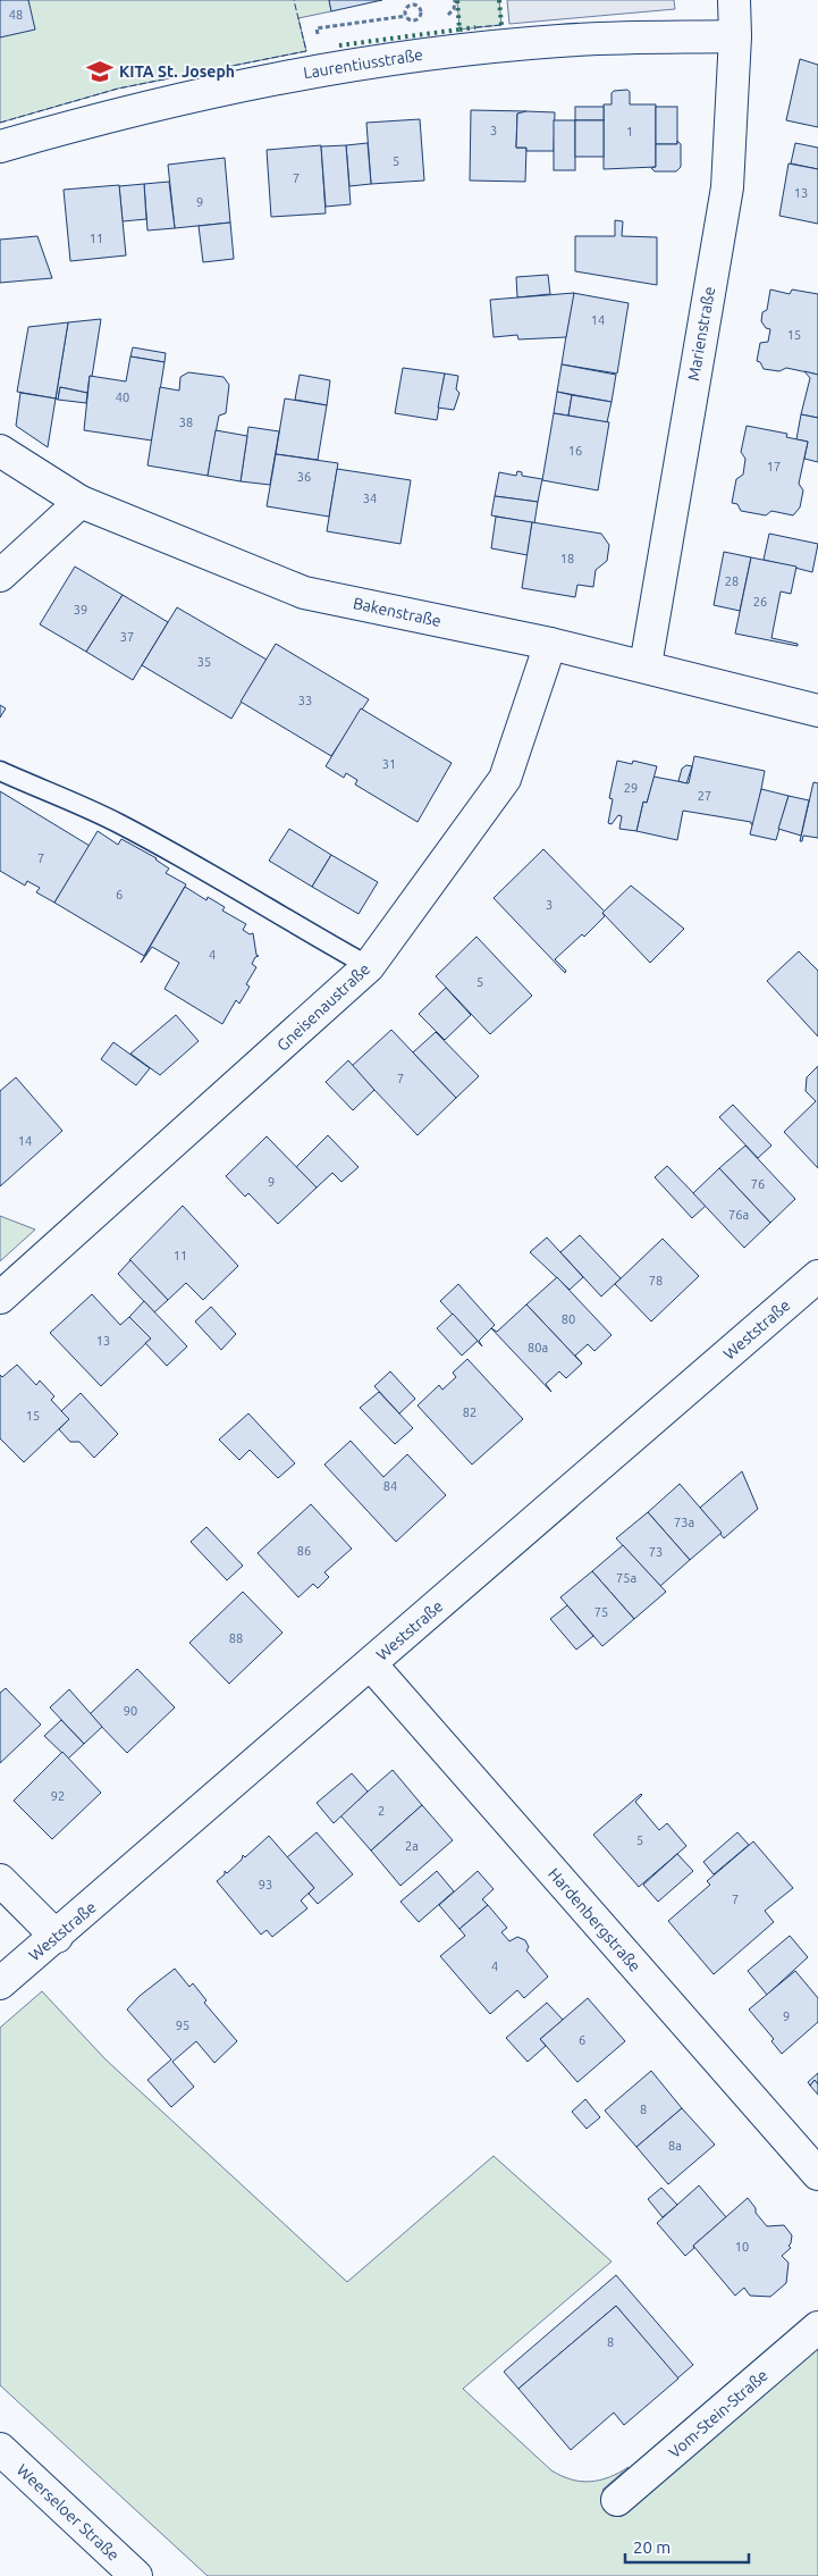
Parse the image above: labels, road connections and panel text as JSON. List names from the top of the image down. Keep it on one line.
{"streets":{"street":["Laurentiusstraße","Marienstraße","Bakenstraße","Gneisenaustraße","Weststraße","Hardenbergstraße","Vom-Stein-Straße","Weerseloer Straße"]},"crossings":[["Laurentiusstraße","Marienstraße"],["Marienstraße","Bakenstraße"],["Bakenstraße","Gneisenaustraße"],["Weststraße","Hardenbergstraße"]],"places":{"school or university":["KITA St. Joseph"]},"house_numbers":["48","3","1","5","7","13","9","11","14","15","40","38","16","17","36","34","18","28","26","39","37","35","33","31","29","27","7","6","3","4","5","7","14","9","76","76a","11","78","80","13","80a","82","15","84","73a","86","73","75a","75","88","90","92","2","5","2a","93","7","4","9","95","6","8","8a","10","8"],"scale_bar":"20 m"}
